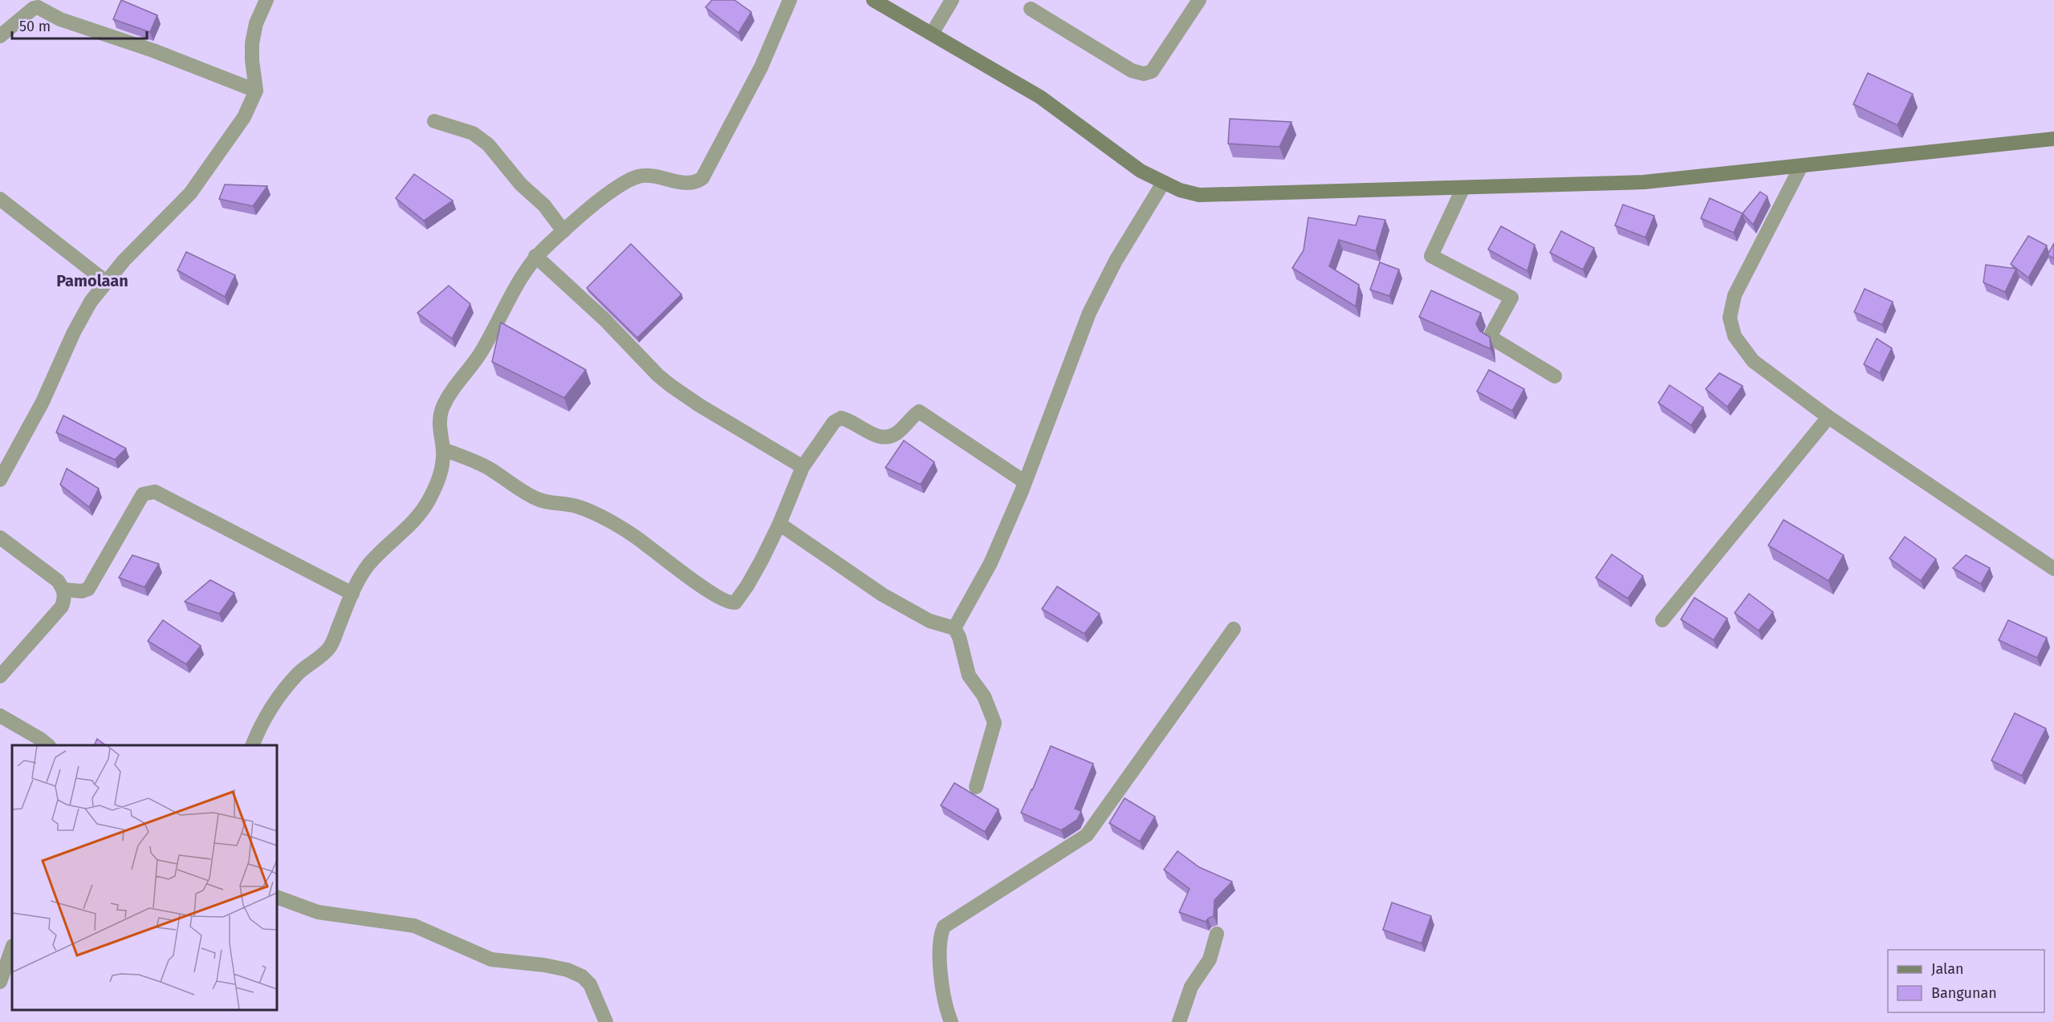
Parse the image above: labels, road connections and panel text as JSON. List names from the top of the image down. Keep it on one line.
{"districts":["Pamolaan"],"legend":["Jalan","Bangunan"],"scale_bar":"50 m"}
